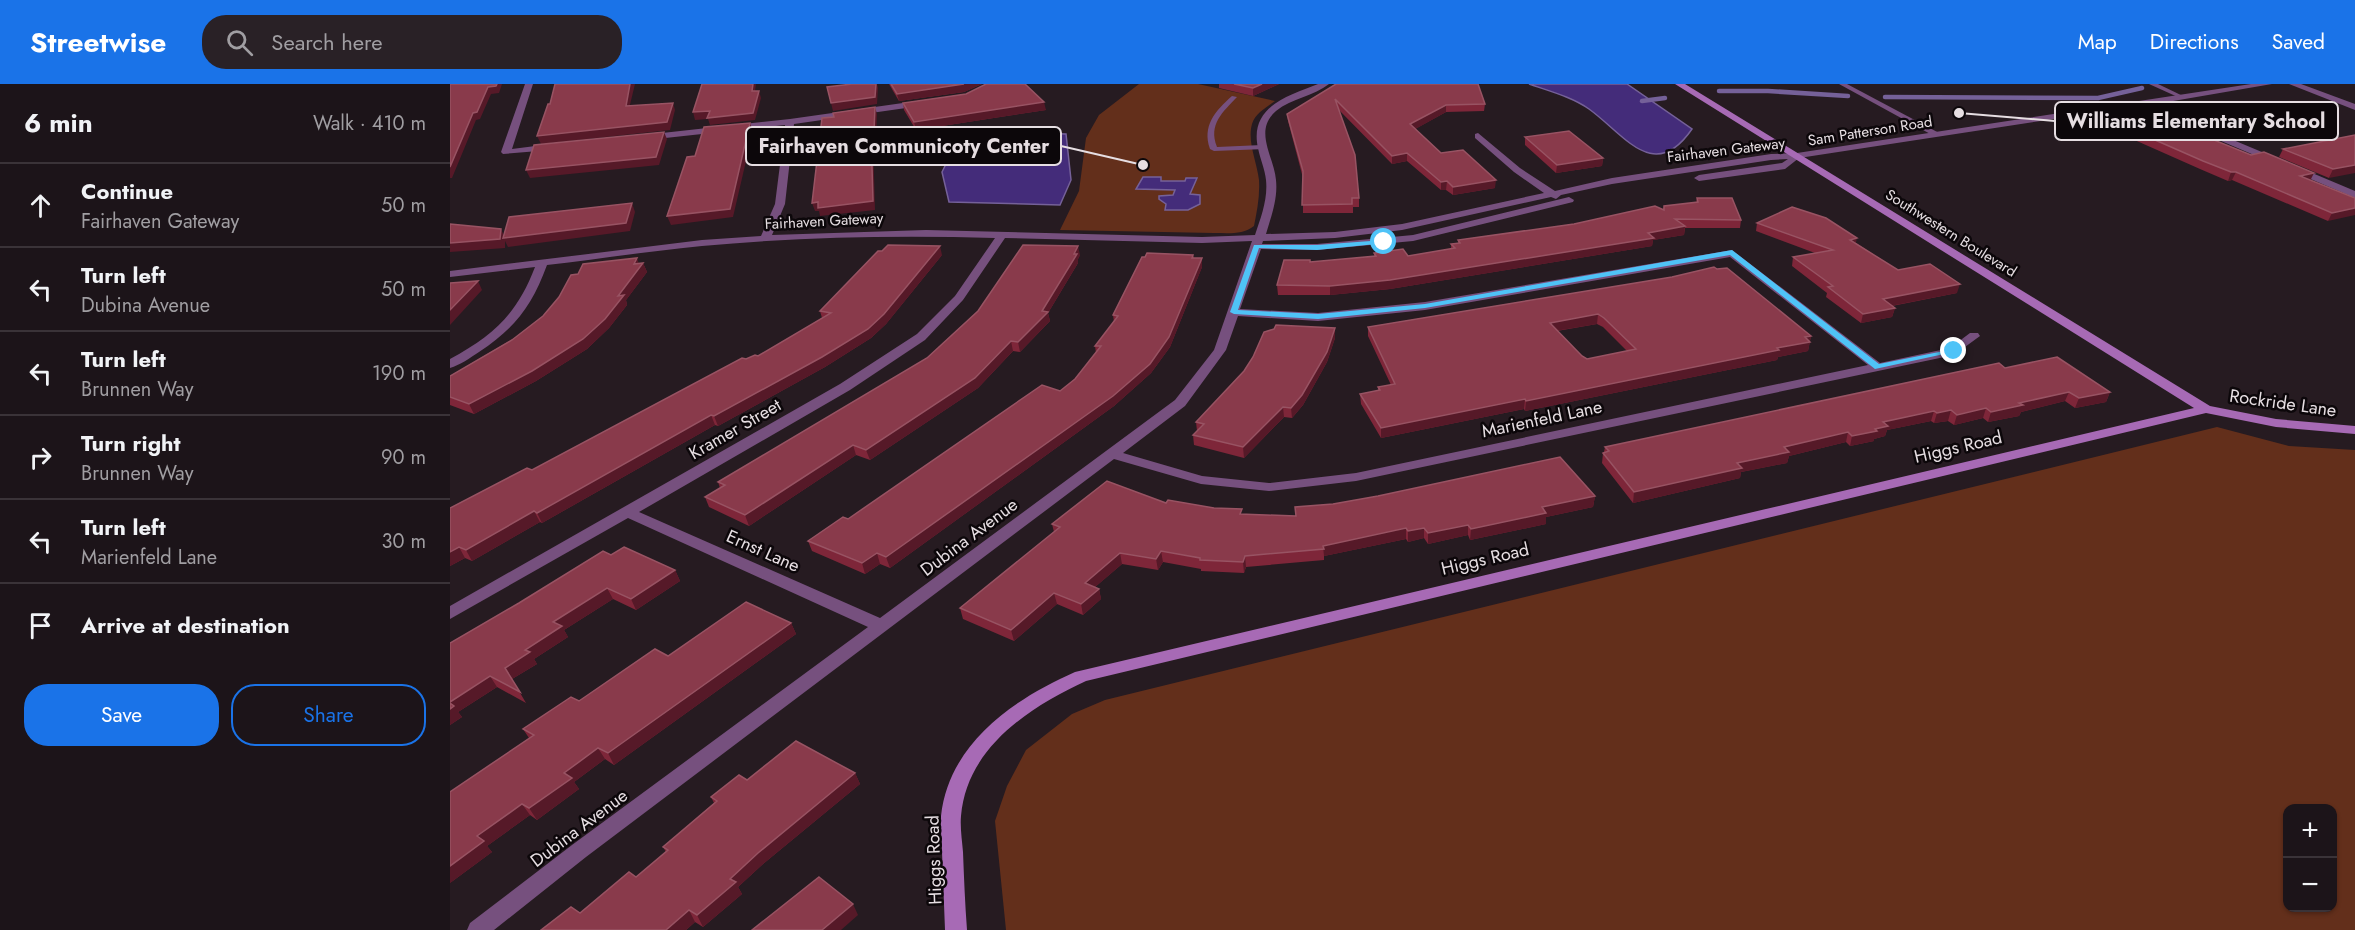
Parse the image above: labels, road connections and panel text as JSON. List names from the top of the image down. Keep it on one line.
{"streets":{"street":["Sam Patterson Road","Fairhaven Gateway","Southwestern Boulevard","Rockride Lane","Marienfeld Lane","Kramer Street","Higgs Road","Dubina Avenue","Ernst Lane"]},"crossings":[["Sam Patterson Road","Fairhaven Gateway"],["Sam Patterson Road","Southwestern Boulevard"],["Fairhaven Gateway","Southwestern Boulevard"],["Fairhaven Gateway","Kramer Street"],["Fairhaven Gateway","Dubina Avenue"],["Southwestern Boulevard","Rockride Lane"],["Southwestern Boulevard","Higgs Road"],["Rockride Lane","Higgs Road"],["Marienfeld Lane","Dubina Avenue"],["Kramer Street","Ernst Lane"],["Dubina Avenue","Ernst Lane"]],"places":["Williams Elementary School","Fairhaven Communicoty Center"],"page":{"header":"Streetwise","search":"Search here","nav":["Map","Directions","Saved"],"heading":["6 min","Walk · 410 m"],"list":[["Continue","Fairhaven Gateway","50 m"],["Turn left","Dubina Avenue","50 m"],["Turn left","Brunnen Way","190 m"],["Turn right","Brunnen Way","90 m"],["Turn left","Marienfeld Lane","30 m"],"Arrive at destination"],"buttons":["Save","Share"],"map_buttons":["+","−"]}}
